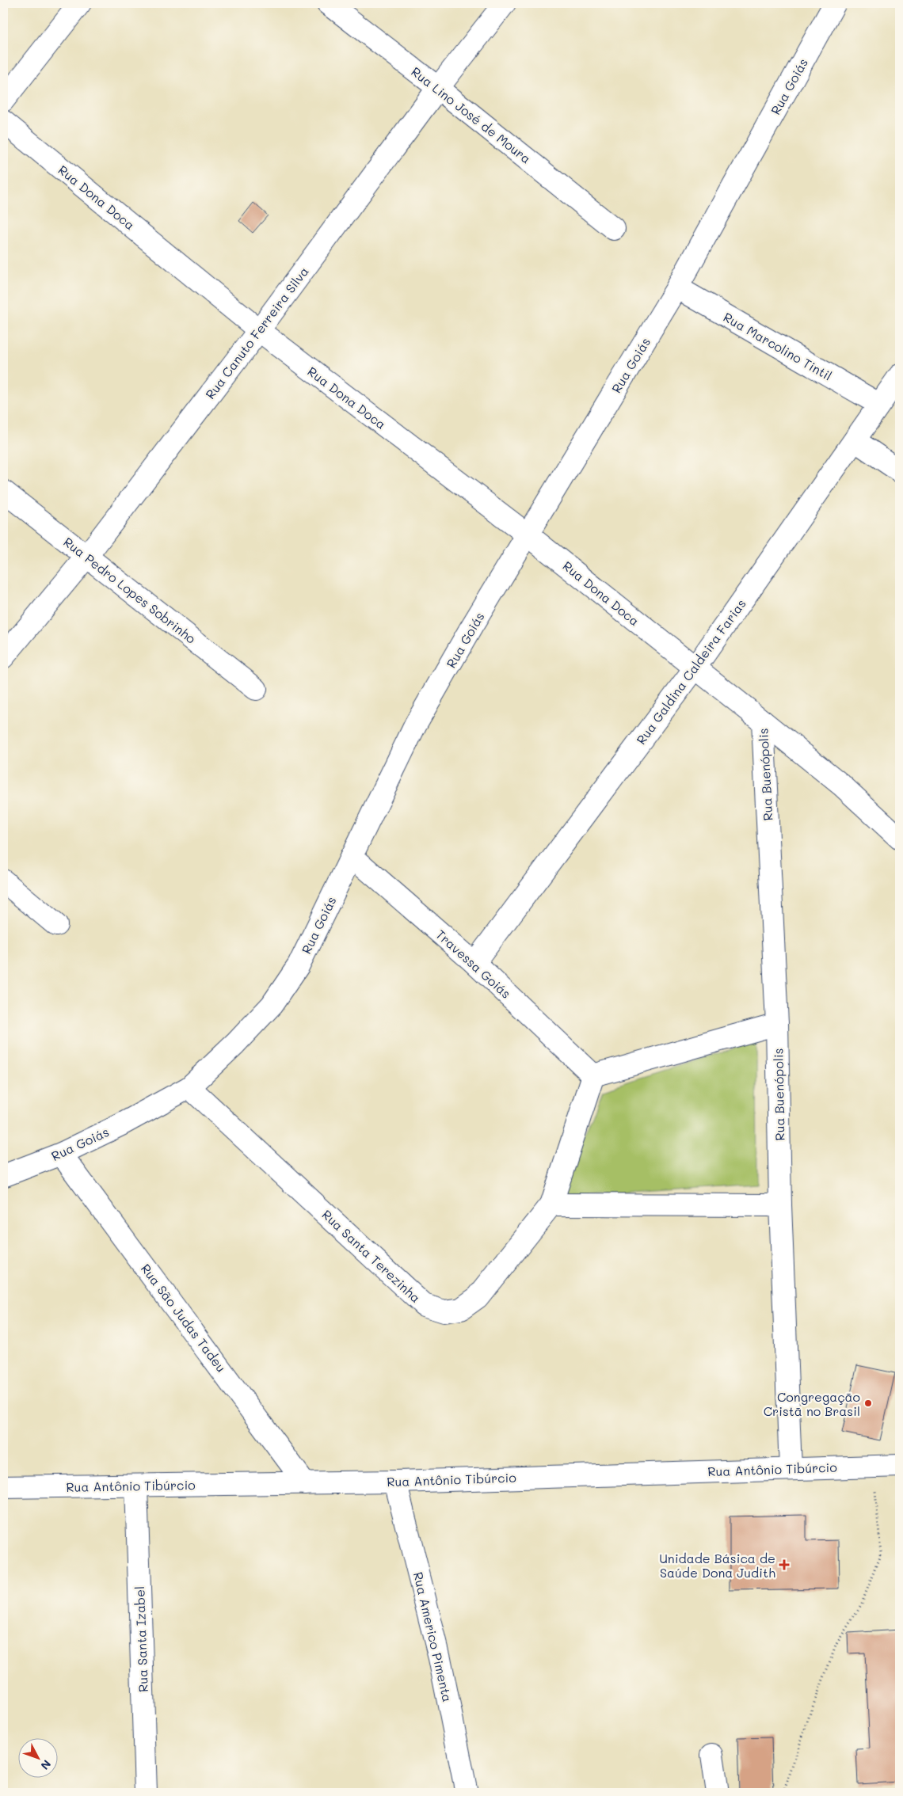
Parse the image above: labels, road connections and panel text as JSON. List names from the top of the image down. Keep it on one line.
{"streets":{"street":["Rua Goiás","Rua Lino José de Moura","Rua Dona Doca","Rua Canuto Ferreira Silva","Rua Marcolino Tintil","Rua Pedro Lopes Sobrinho","Rua Galdina Caldeira Farias","Rua Buenópolis","Travessa Goiás","Rua Santa Terezinha","Rua São Judas Tadeu","Rua Antônio Tibúrcio","Rua Americo Pimenta","Rua Santa Izabel"]},"crossings":[["Rua Goiás","Rua Dona Doca"],["Rua Goiás","Rua Marcolino Tintil"],["Rua Goiás","Travessa Goiás"],["Rua Goiás","Rua Santa Terezinha"],["Rua Goiás","Rua São Judas Tadeu"],["Rua Lino José de Moura","Rua Canuto Ferreira Silva"],["Rua Dona Doca","Rua Canuto Ferreira Silva"],["Rua Dona Doca","Rua Galdina Caldeira Farias"],["Rua Dona Doca","Rua Buenópolis"],["Rua Canuto Ferreira Silva","Rua Pedro Lopes Sobrinho"],["Rua Marcolino Tintil","Rua Galdina Caldeira Farias"],["Rua Galdina Caldeira Farias","Travessa Goiás"],["Rua Buenópolis","Rua Antônio Tibúrcio"],["Rua São Judas Tadeu","Rua Antônio Tibúrcio"],["Rua Antônio Tibúrcio","Rua Americo Pimenta"],["Rua Antônio Tibúrcio","Rua Santa Izabel"]],"places":{"other":["Congregação Cristã no Brasil"],"health":["Unidade Básica de Saúde Dona Judith"]},"north":"bottom right"}
